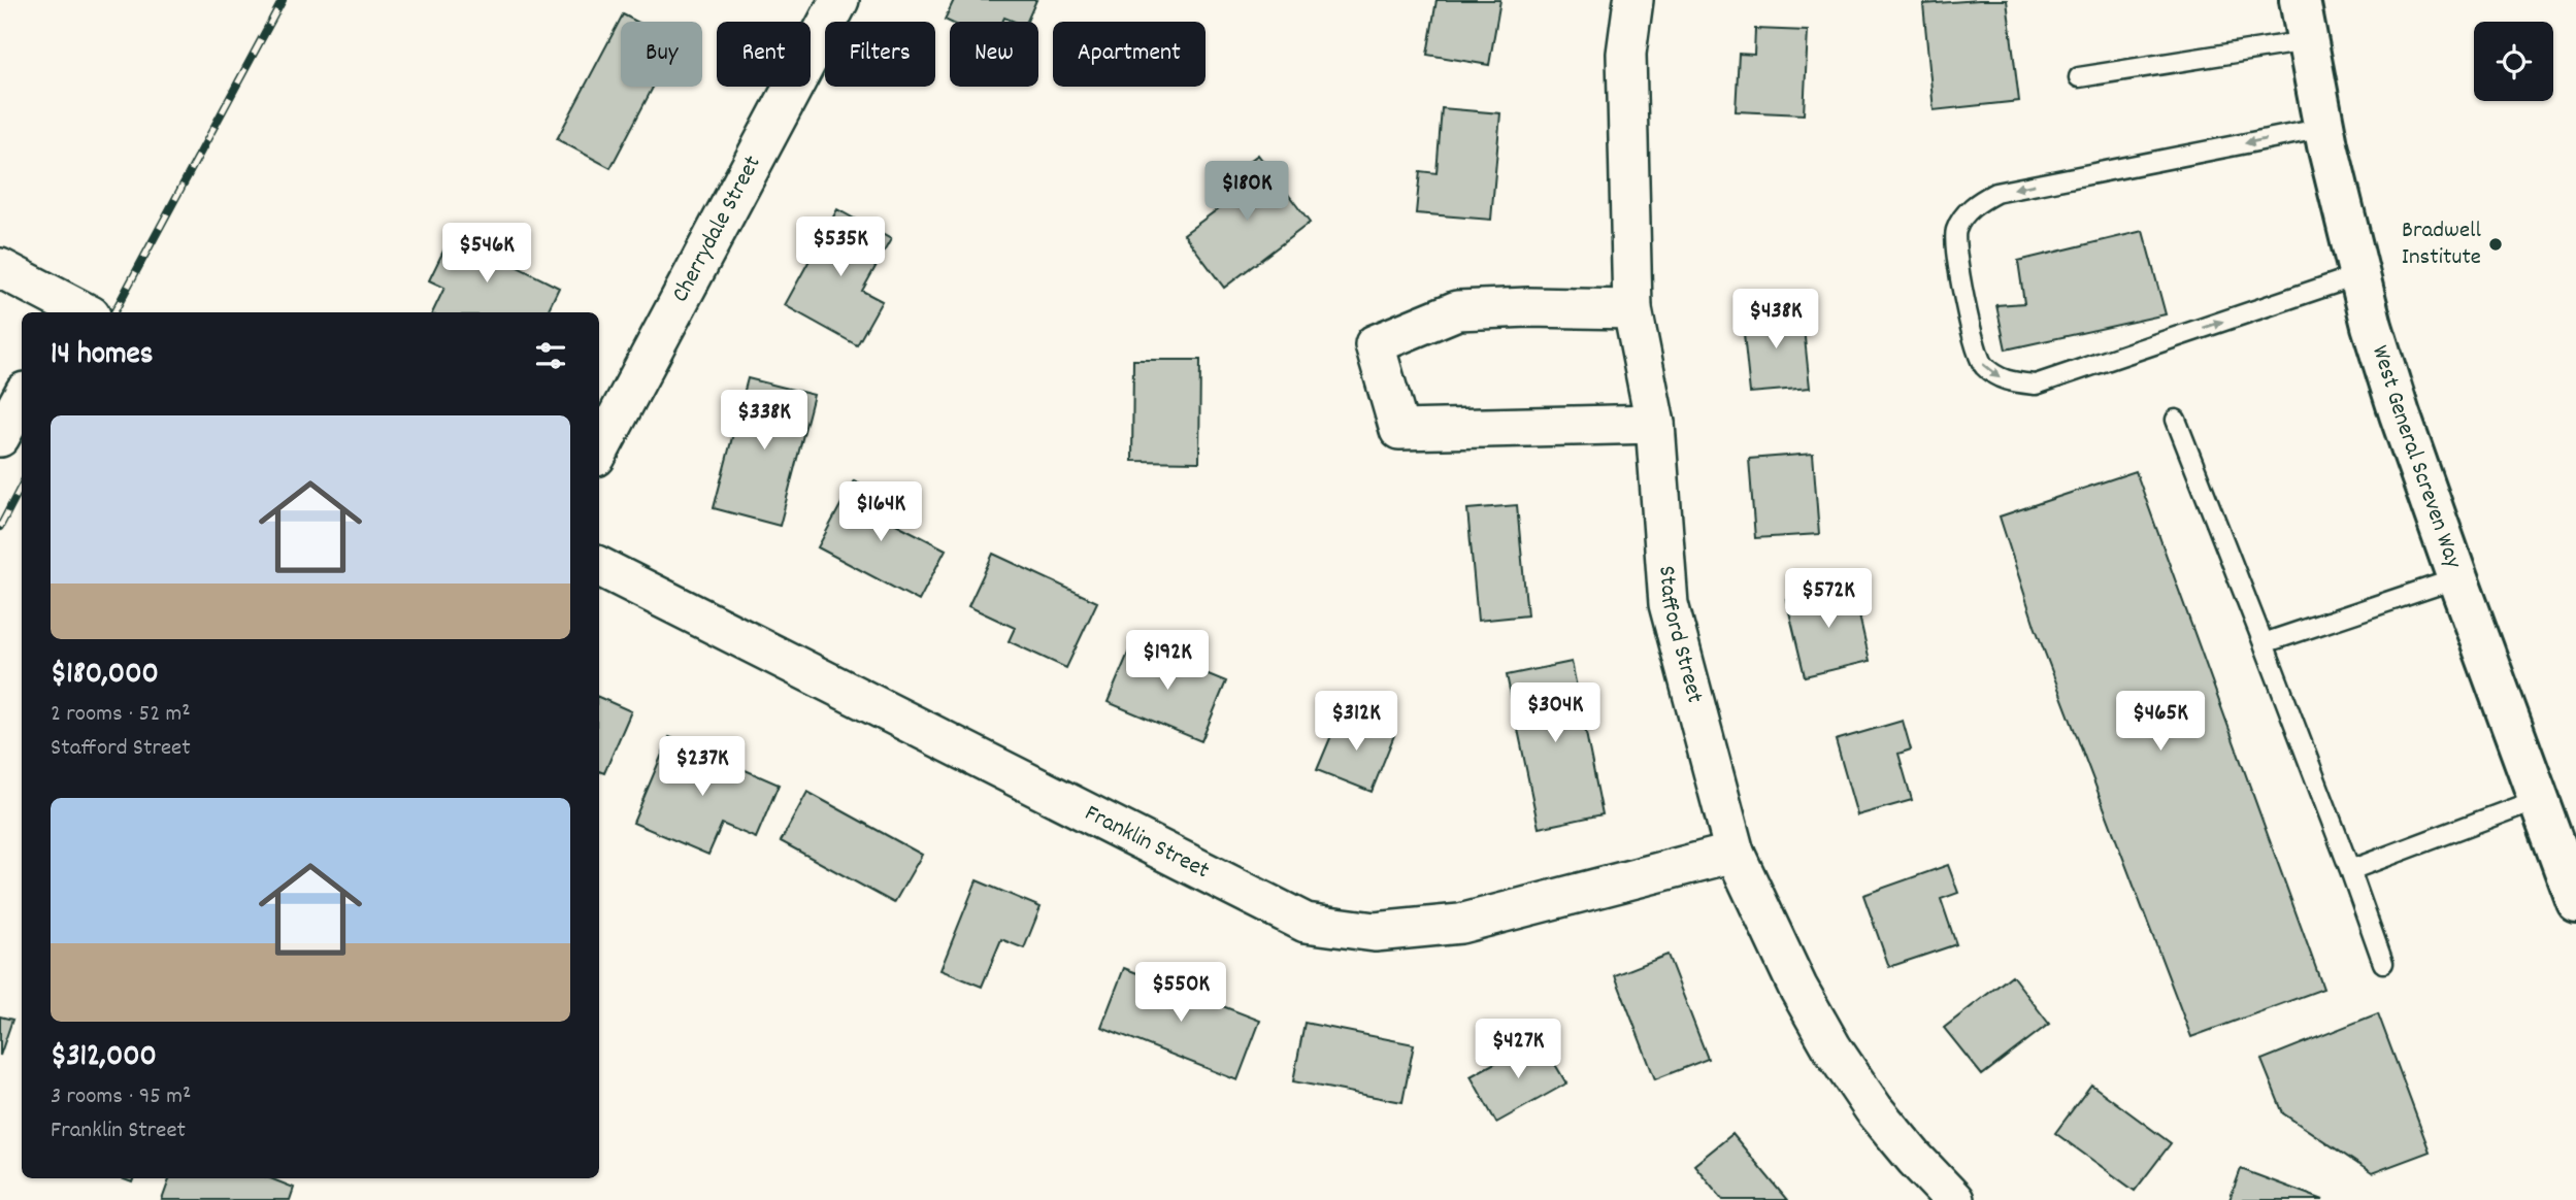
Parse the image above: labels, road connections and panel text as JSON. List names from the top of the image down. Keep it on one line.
{"streets":{"main road":["West General Screven Way"],"street":["Cherrydale Street","Stafford Street","Franklin Street"]},"crossings":[["Stafford Street","Franklin Street"]],"places":["Bradwell Institute"],"page":{"chip":["Buy","Rent","Filters","New","Apartment"],"price":["$180K","$535K","$546K","$438K","$338K","$164K","$572K","$192K","$304K","$312K","$465K","$237K","$550K","$427K"],"heading":"14 homes","list":[{"name":"$180,000","note":"2 rooms · 52 m² · Stafford Street"},{"name":"$312,000","note":"3 rooms · 95 m² · Franklin Street"}]}}
